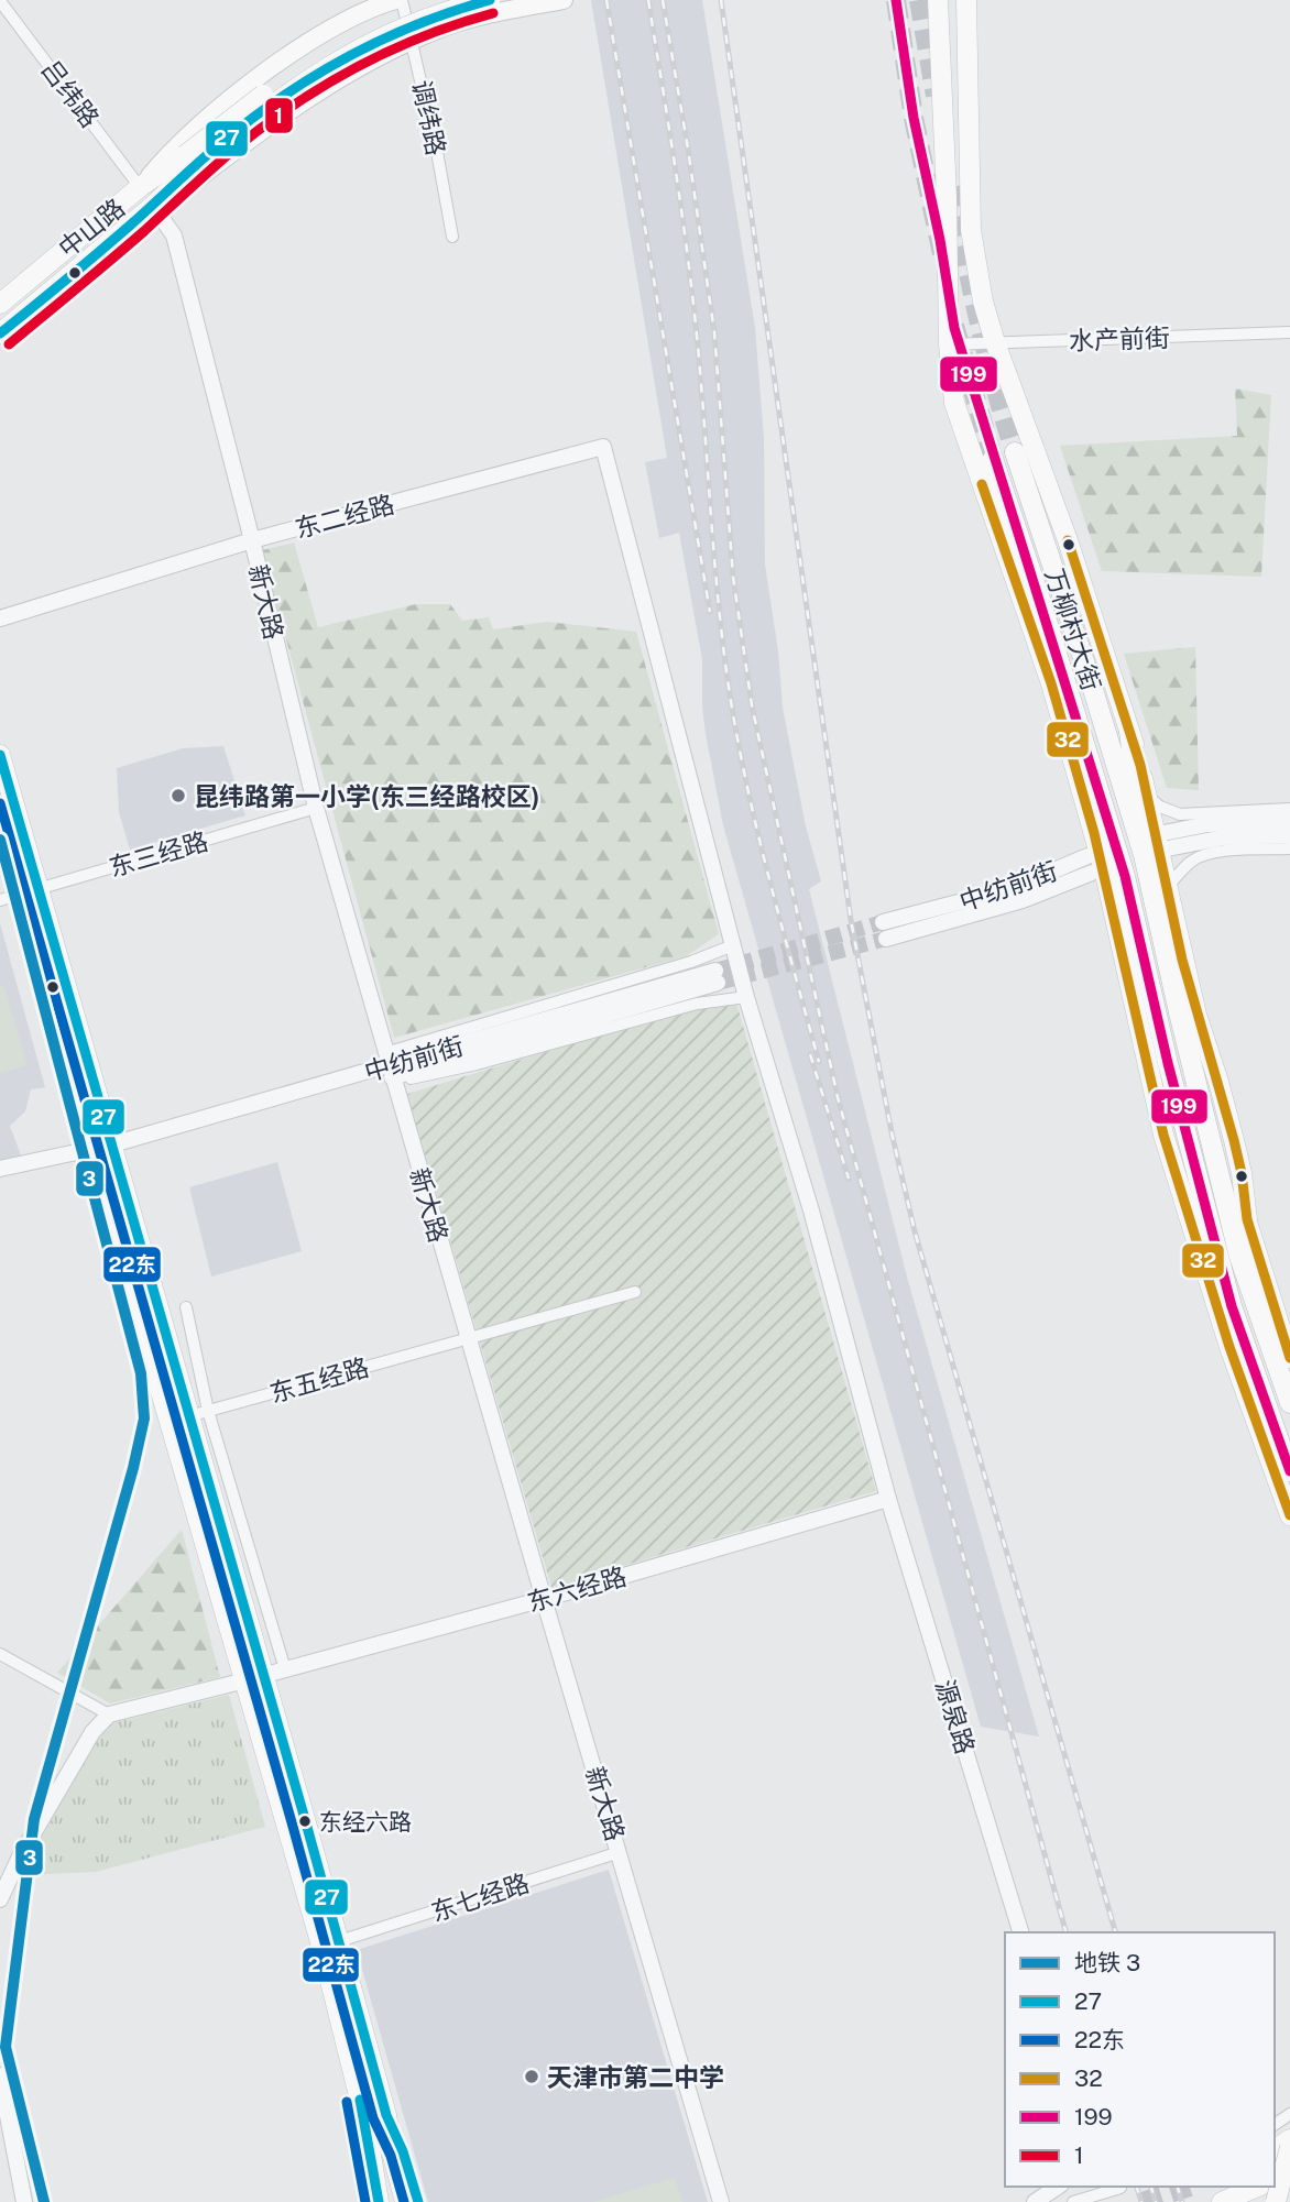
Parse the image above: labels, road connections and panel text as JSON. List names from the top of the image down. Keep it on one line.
{"streets":{"main road":["中山路","万柳村大街"],"street":["吕纬路","调纬路","水产前街","东二经路","新大路","东三经路","中纺前街","东五经路","东六经路","源泉路","东七经路"]},"crossings":[["吕纬路","中山路"],["中山路","新大路"],["东二经路","新大路"],["东二经路","源泉路"],["新大路","东三经路"],["新大路","中纺前街"],["新大路","东五经路"],["新大路","东六经路"],["新大路","东七经路"],["东六经路","源泉路"]],"places":["昆纬路第一小学(东三经路校区)","东经六路","天津市第二中学"],"lines":["transit line 27","transit line 199","transit line 1","transit line 32","transit line 22东","metro line 3"],"legend":["地铁 3","27","22东","32","199","1"]}
